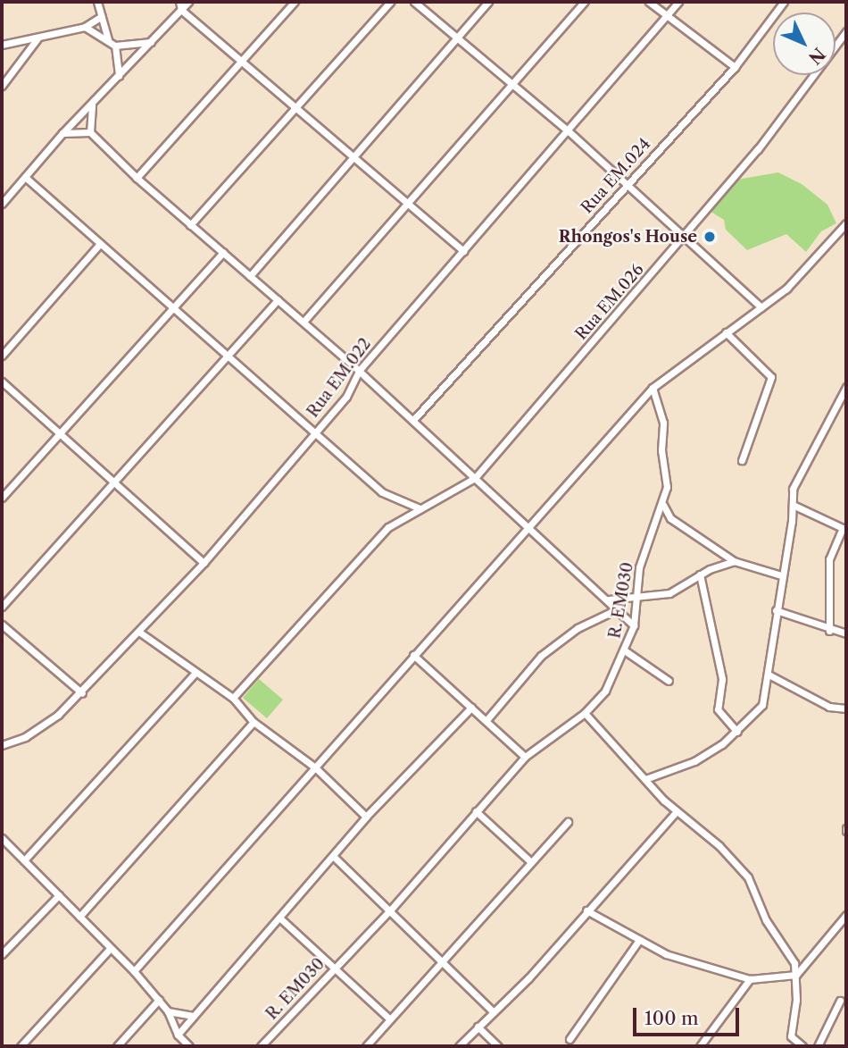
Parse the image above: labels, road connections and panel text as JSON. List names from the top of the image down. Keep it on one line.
{"streets":{"street":["Rua EM.024","Rua EM.026","Rua EM.022","R. EM030"]},"places":["Rhongos's House"],"scale_bar":"100 m","north":"bottom right"}
